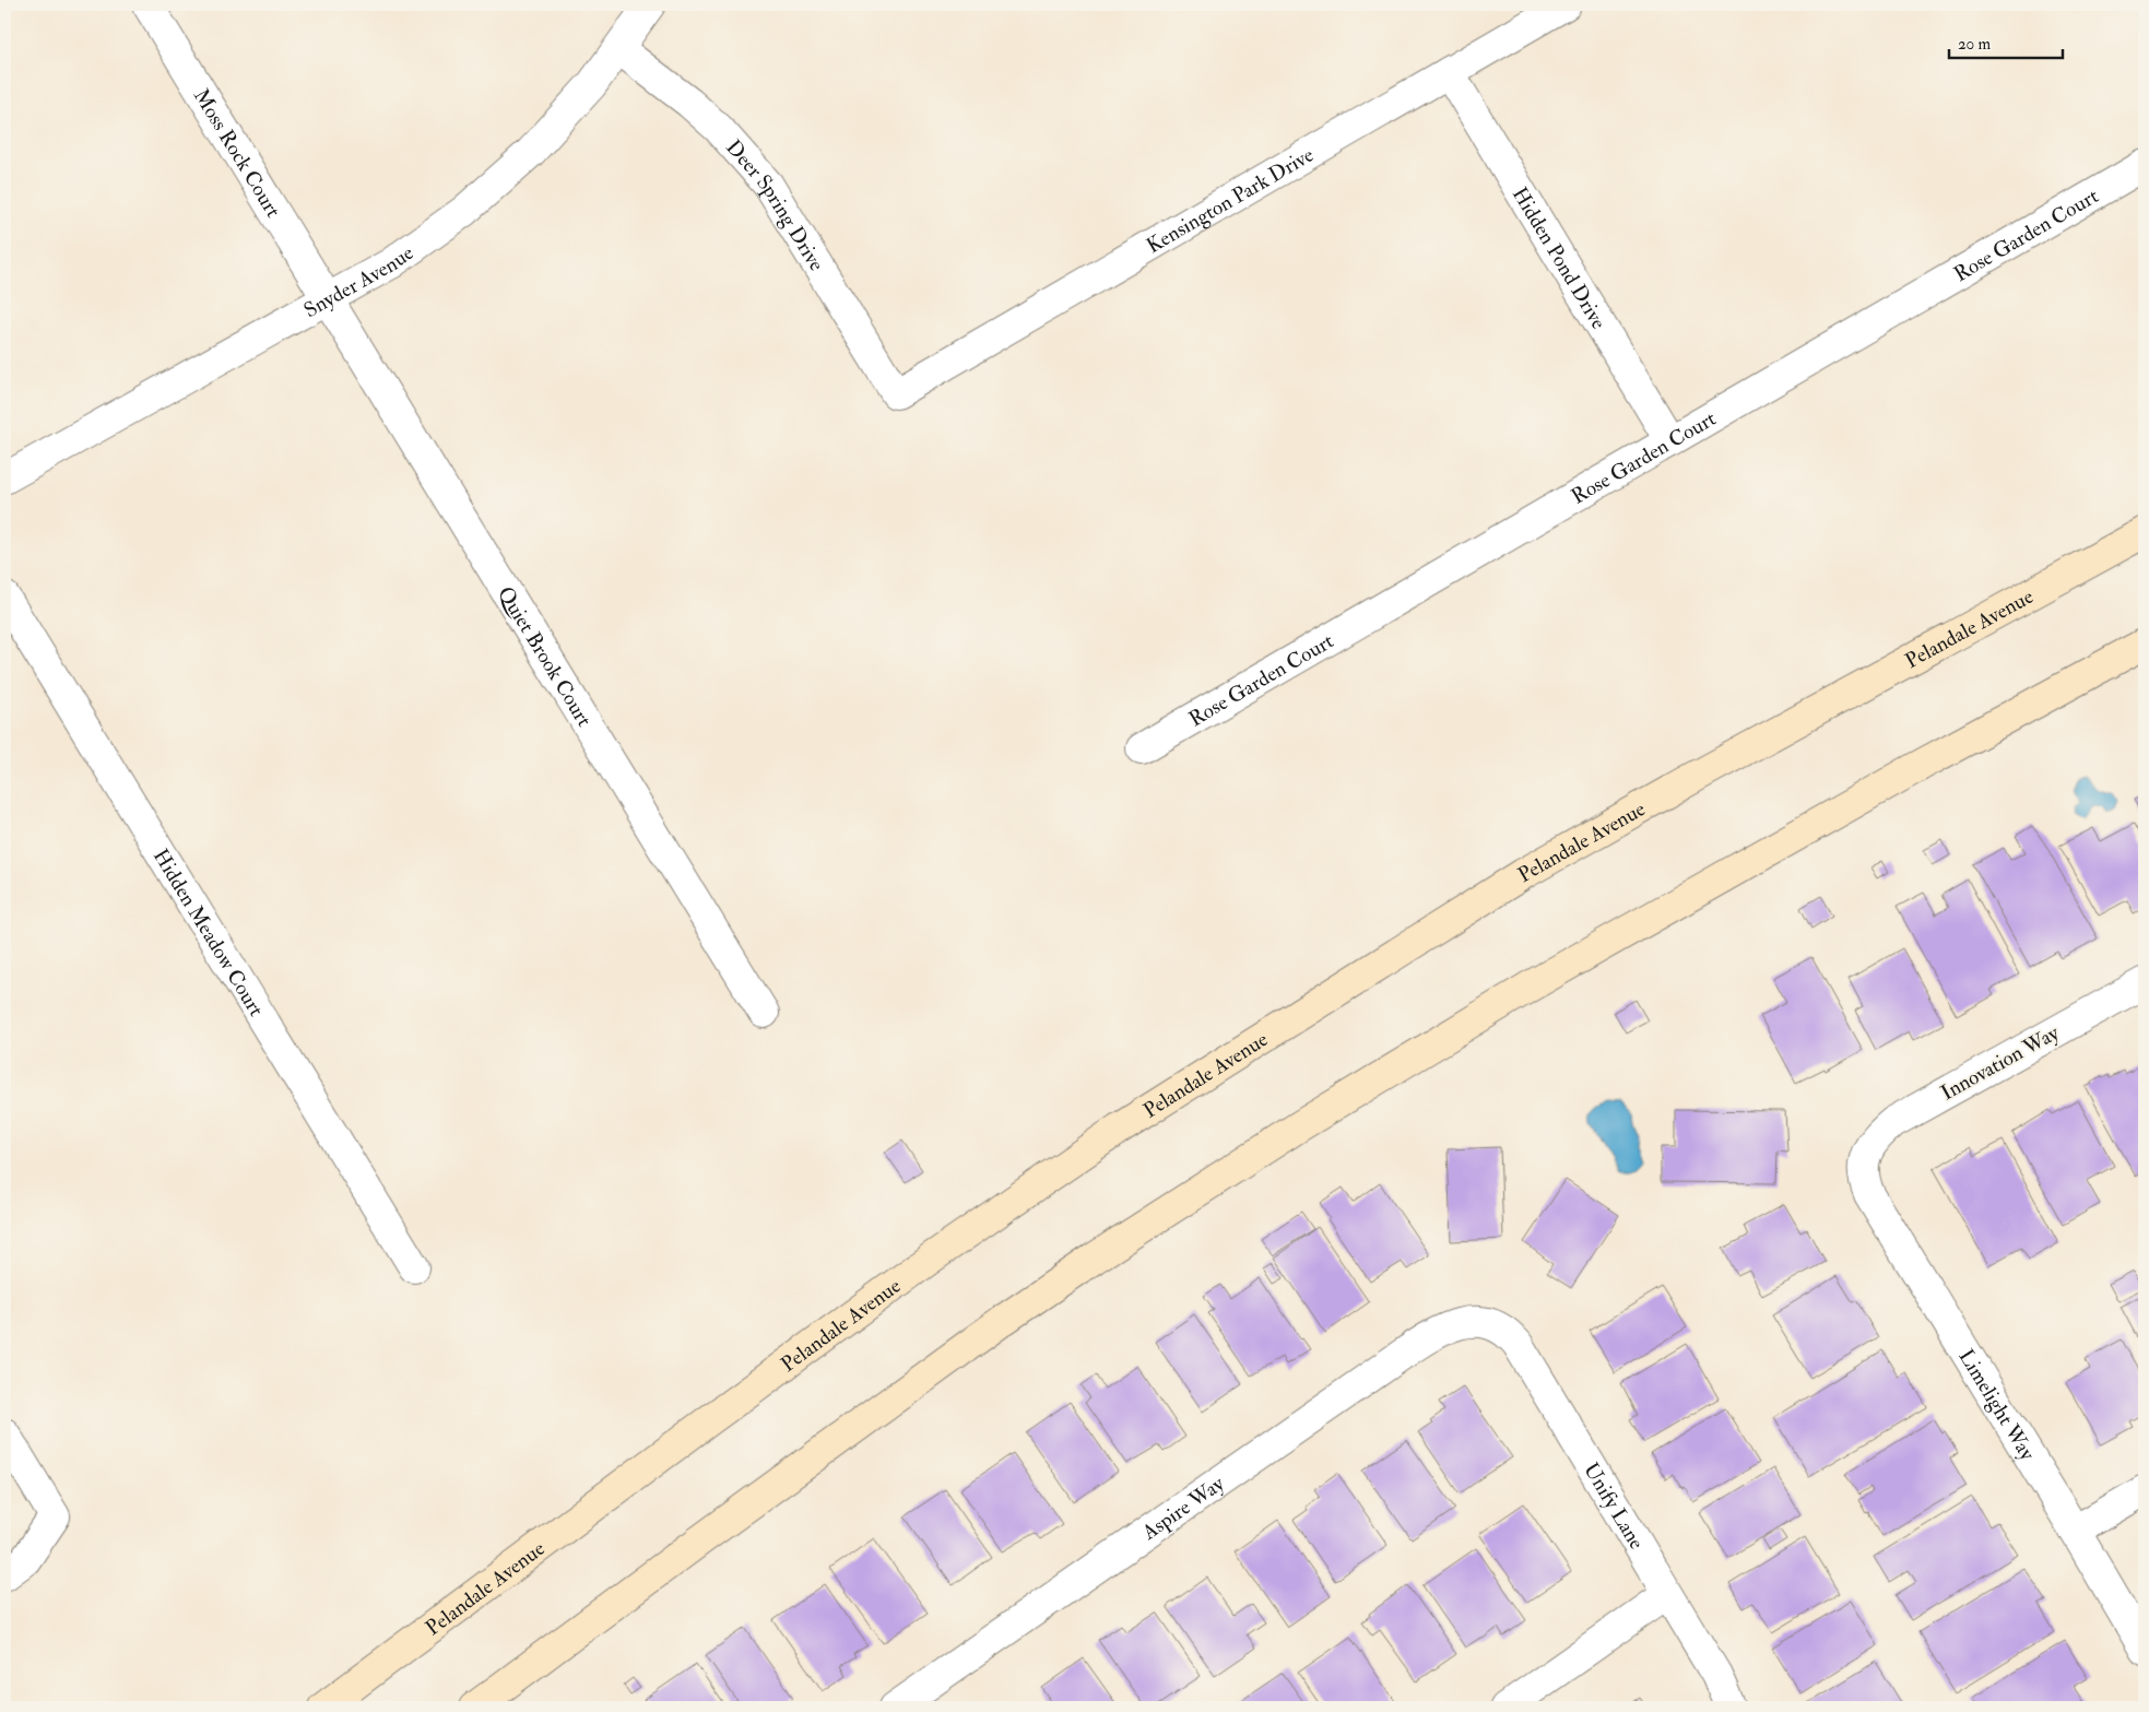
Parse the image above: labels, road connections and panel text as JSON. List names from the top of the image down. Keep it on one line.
{"streets":{"main road":["Pelandale Avenue"],"street":["Moss Rock Court","Kensington Park Drive","Deer Spring Drive","Rose Garden Court","Hidden Pond Drive","Snyder Avenue","Quiet Brook Court","Hidden Meadow Court","Innovation Way","Limelight Way","Unify Lane","Aspire Way"]},"crossings":[["Moss Rock Court","Snyder Avenue"],["Moss Rock Court","Quiet Brook Court"],["Kensington Park Drive","Deer Spring Drive"],["Kensington Park Drive","Hidden Pond Drive"],["Deer Spring Drive","Snyder Avenue"],["Rose Garden Court","Hidden Pond Drive"],["Snyder Avenue","Quiet Brook Court"],["Innovation Way","Limelight Way"],["Unify Lane","Aspire Way"]],"scale_bar":"20 m"}
